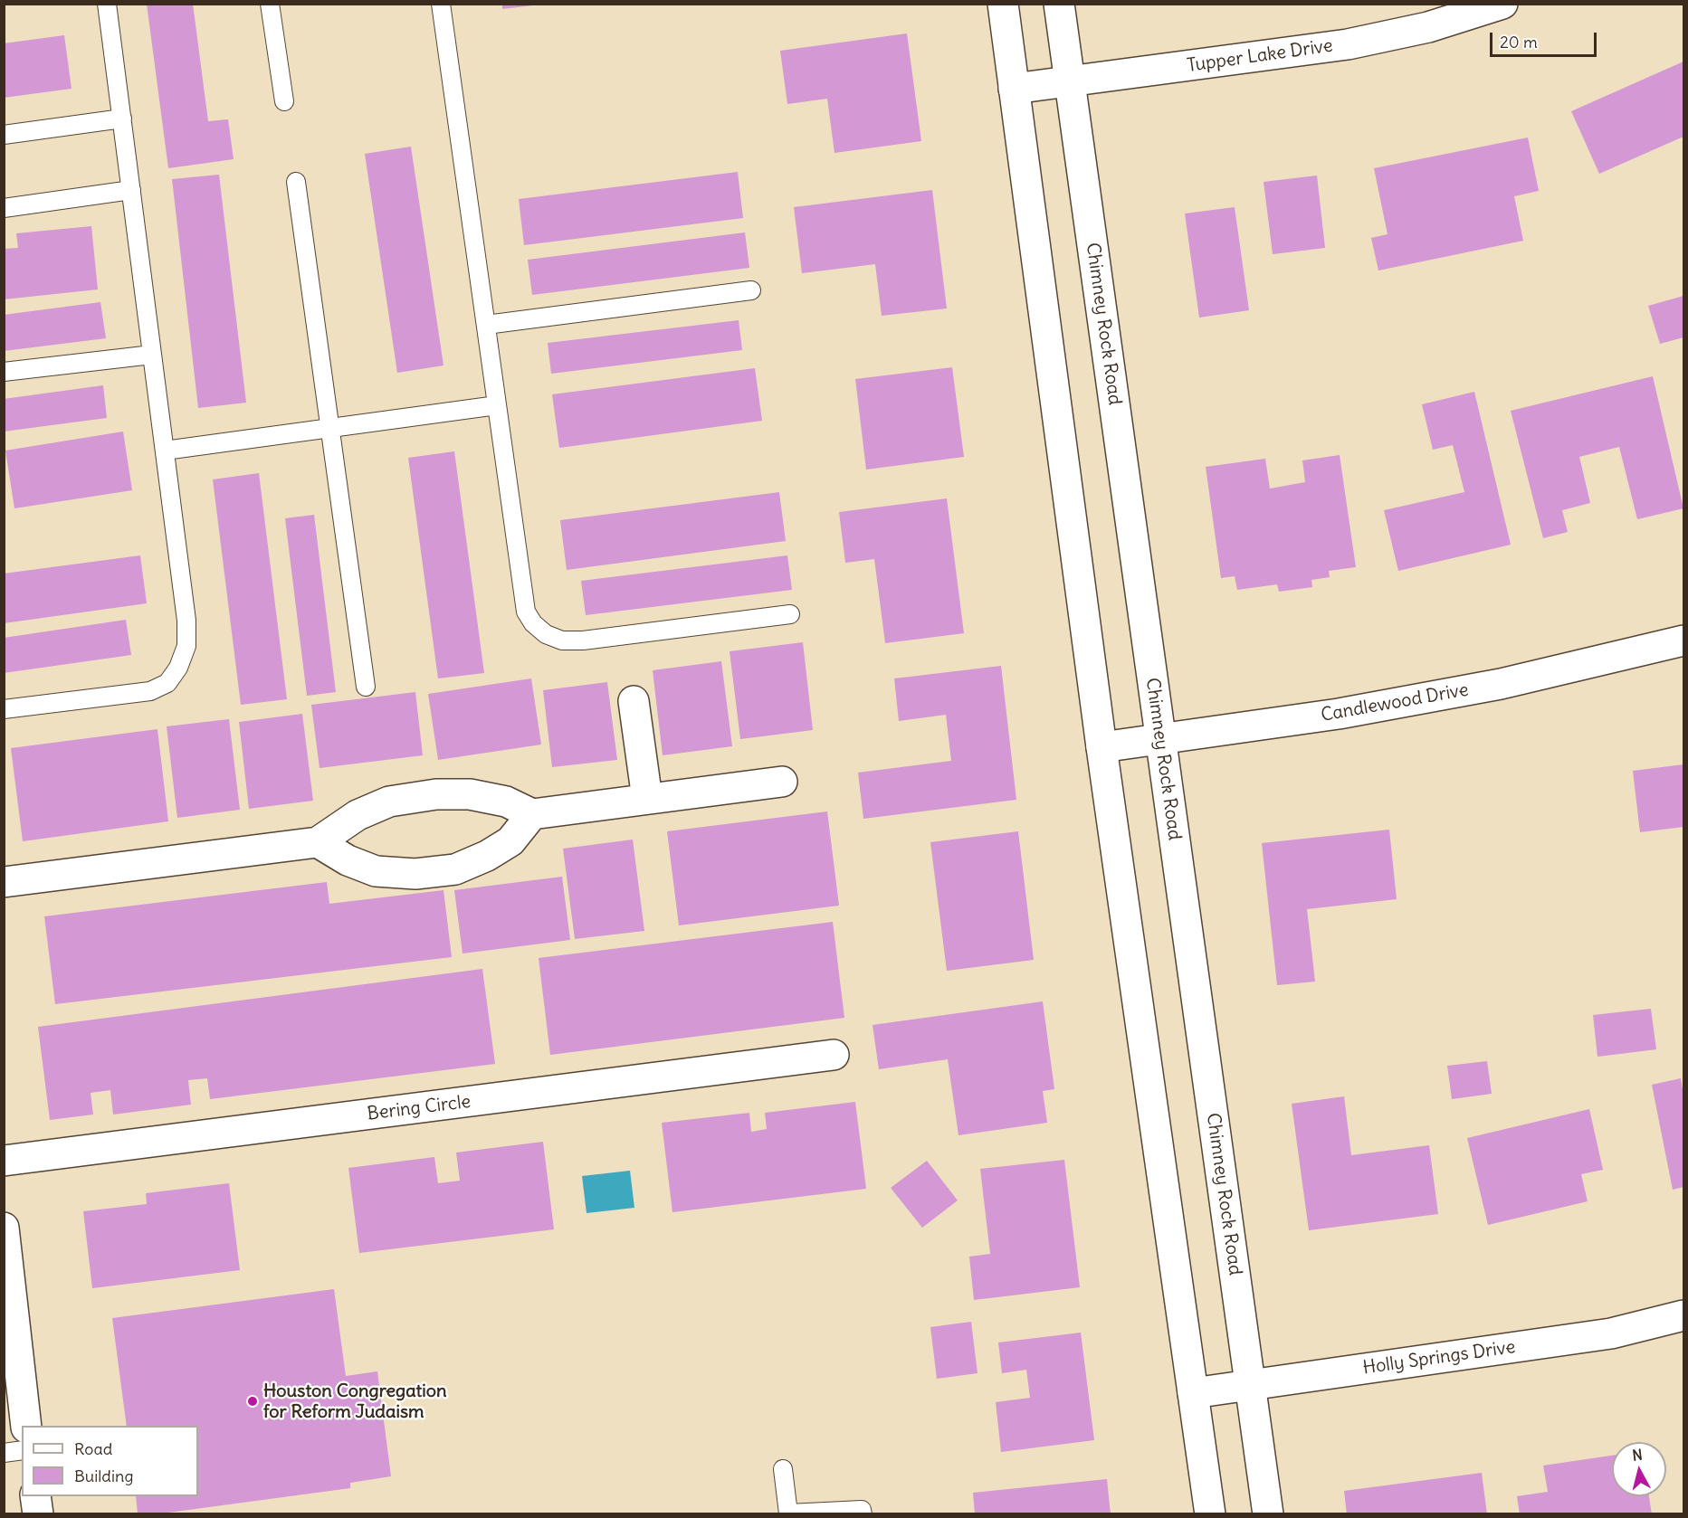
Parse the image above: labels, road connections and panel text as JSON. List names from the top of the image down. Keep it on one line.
{"streets":{"street":["Tupper Lake Drive","Chimney Rock Road","Candlewood Drive","Bering Circle","Holly Springs Drive"]},"crossings":[["Tupper Lake Drive","Chimney Rock Road"],["Chimney Rock Road","Candlewood Drive"],["Chimney Rock Road","Holly Springs Drive"]],"places":["Houston Congregation for Reform Judaism"],"legend":["Road","Building"],"scale_bar":"20 m","north":"top"}
